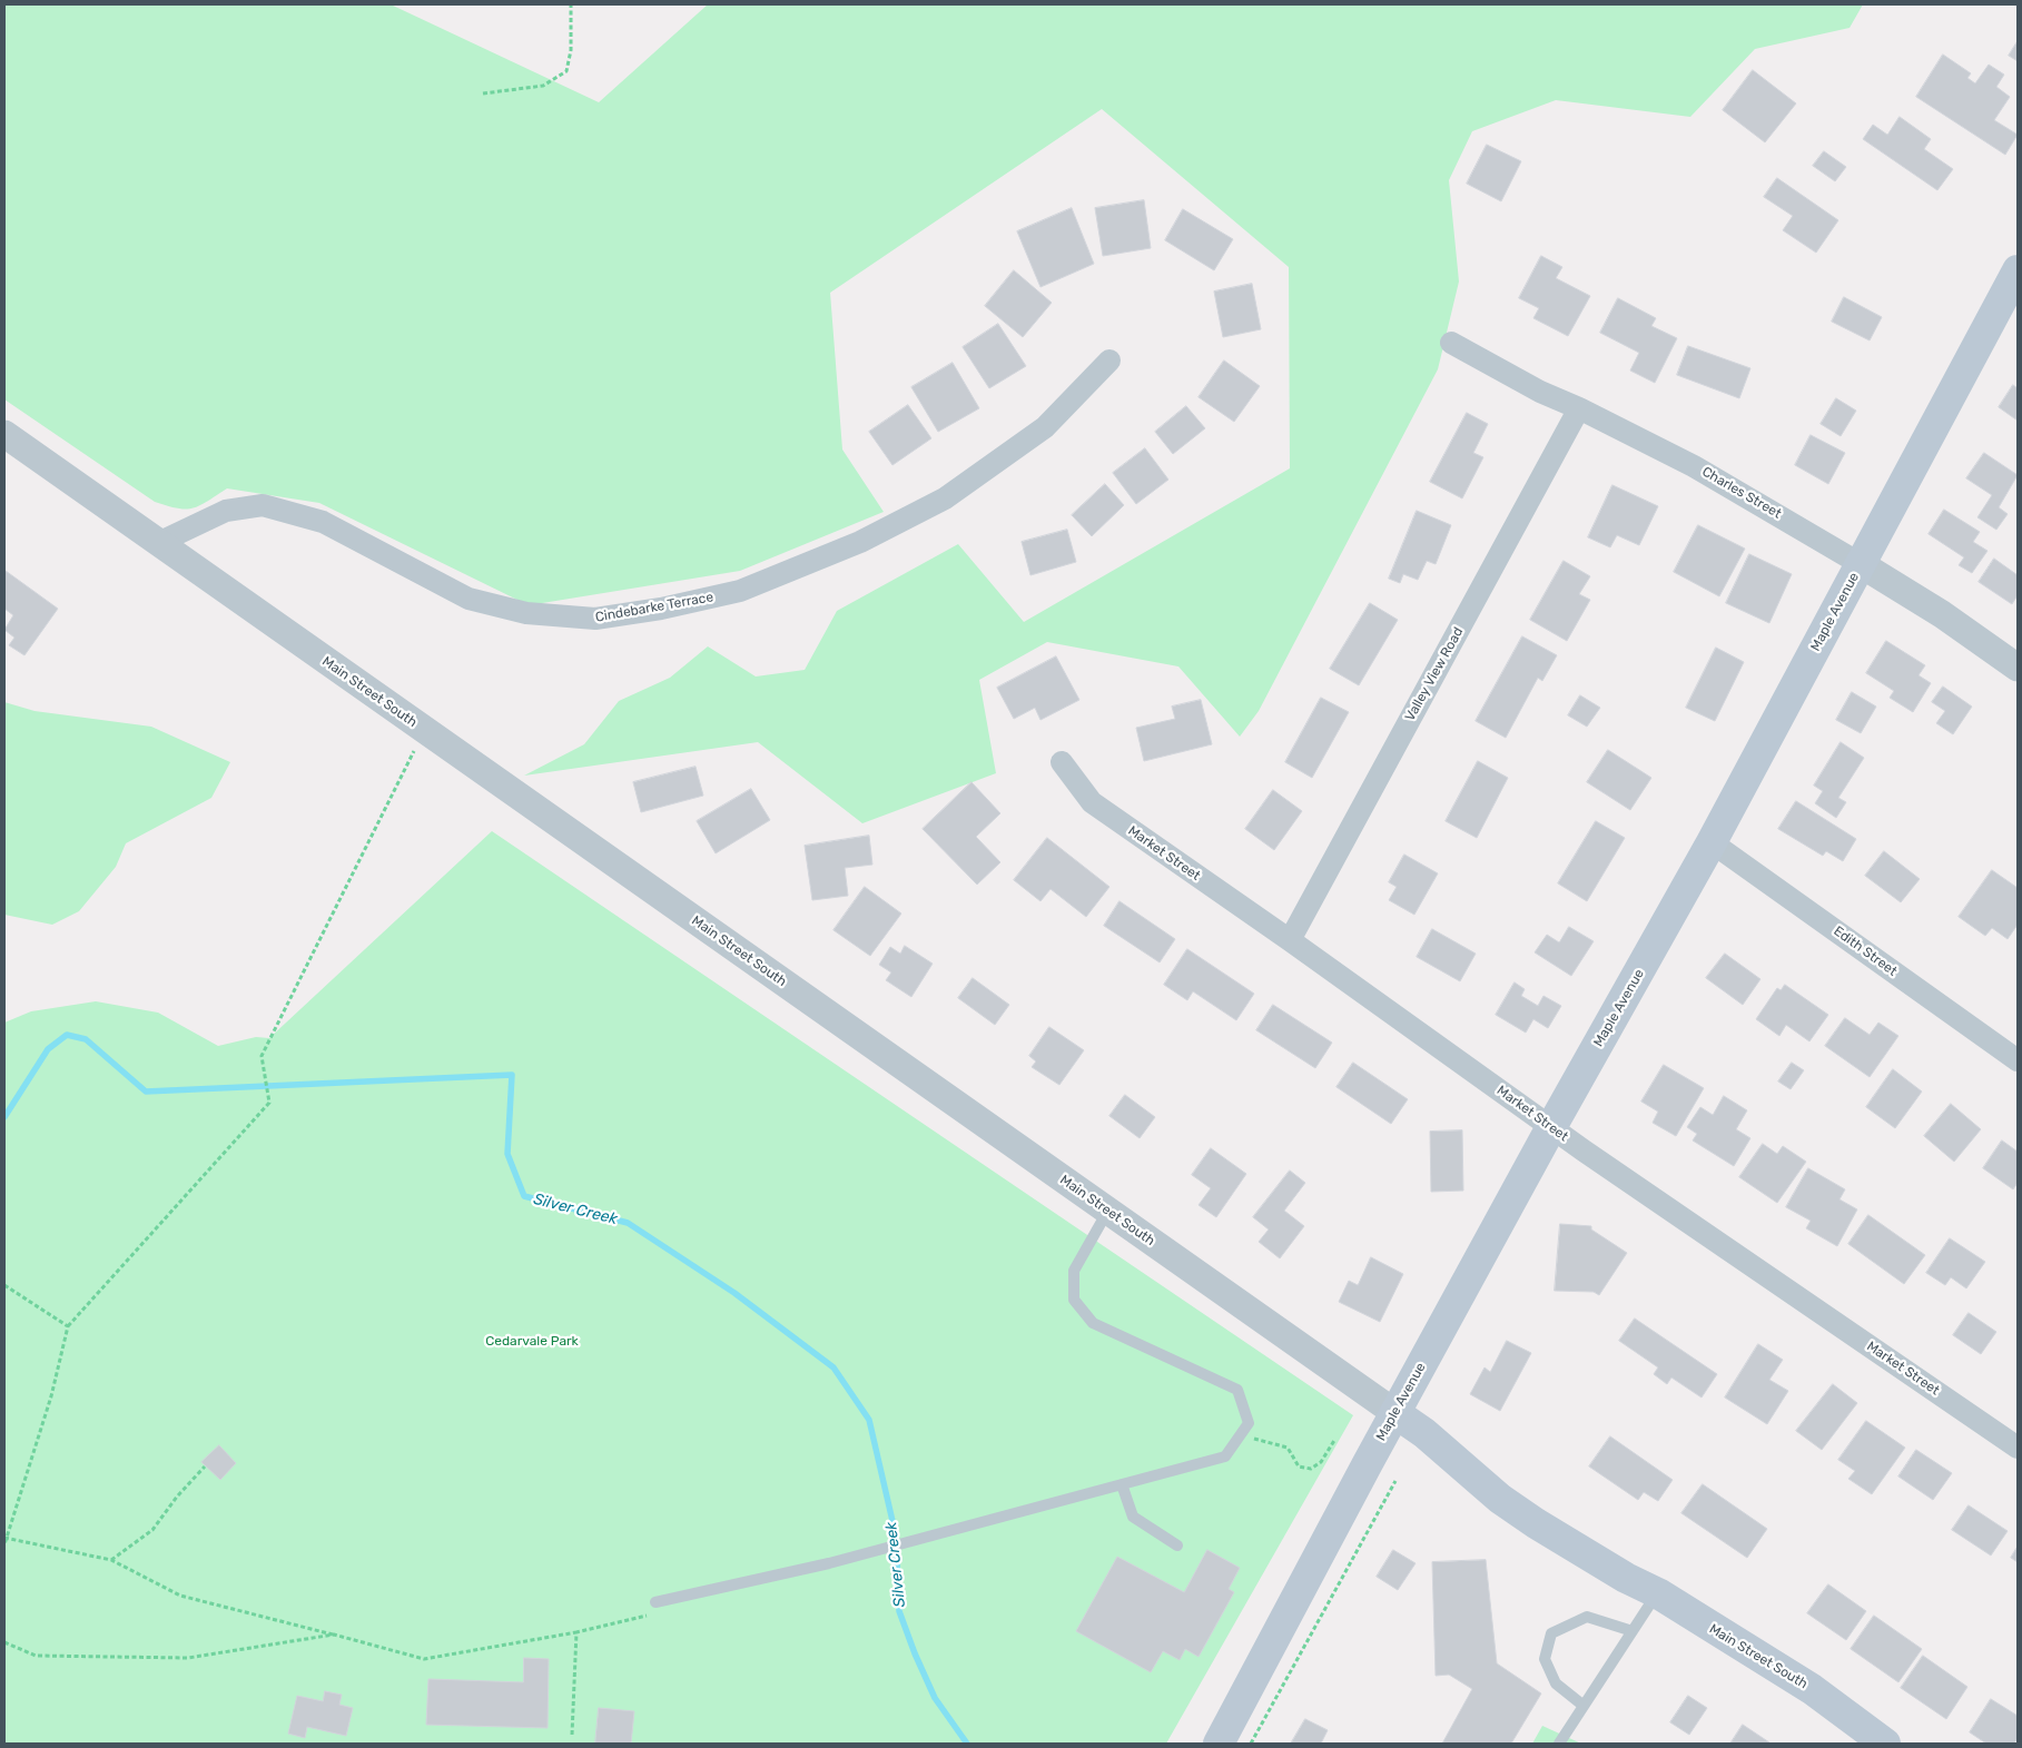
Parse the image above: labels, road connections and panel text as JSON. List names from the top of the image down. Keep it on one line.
{"streets":{"main road":["Maple Avenue","Main Street South"],"street":["Charles Street","Cindebarke Terrace","Valley View Road","Market Street","Edith Street"]},"crossings":[["Charles Street","Maple Avenue"],["Charles Street","Valley View Road"],["Cindebarke Terrace","Main Street South"],["Maple Avenue","Main Street South"],["Maple Avenue","Market Street"],["Maple Avenue","Edith Street"],["Valley View Road","Market Street"]],"water":["Silver Creek"],"parks":["Cedarvale Park"]}
